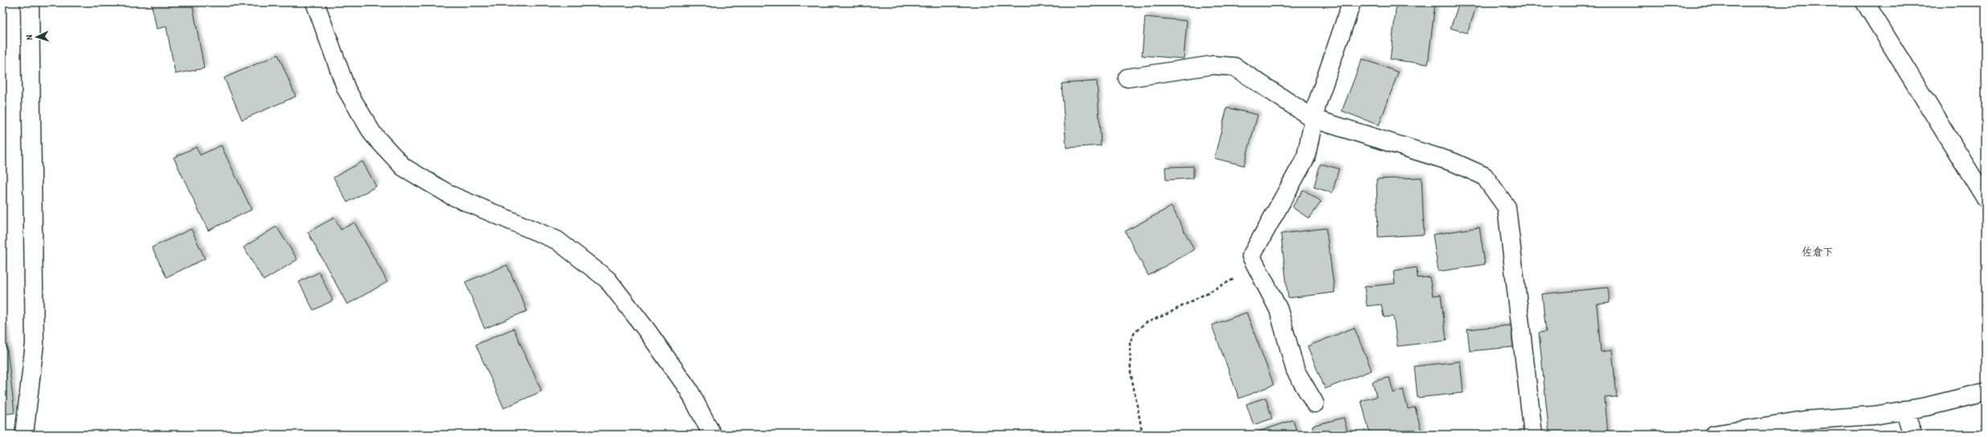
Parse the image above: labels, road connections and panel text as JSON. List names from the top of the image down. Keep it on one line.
{"districts":["佐倉下"],"north":"left"}
